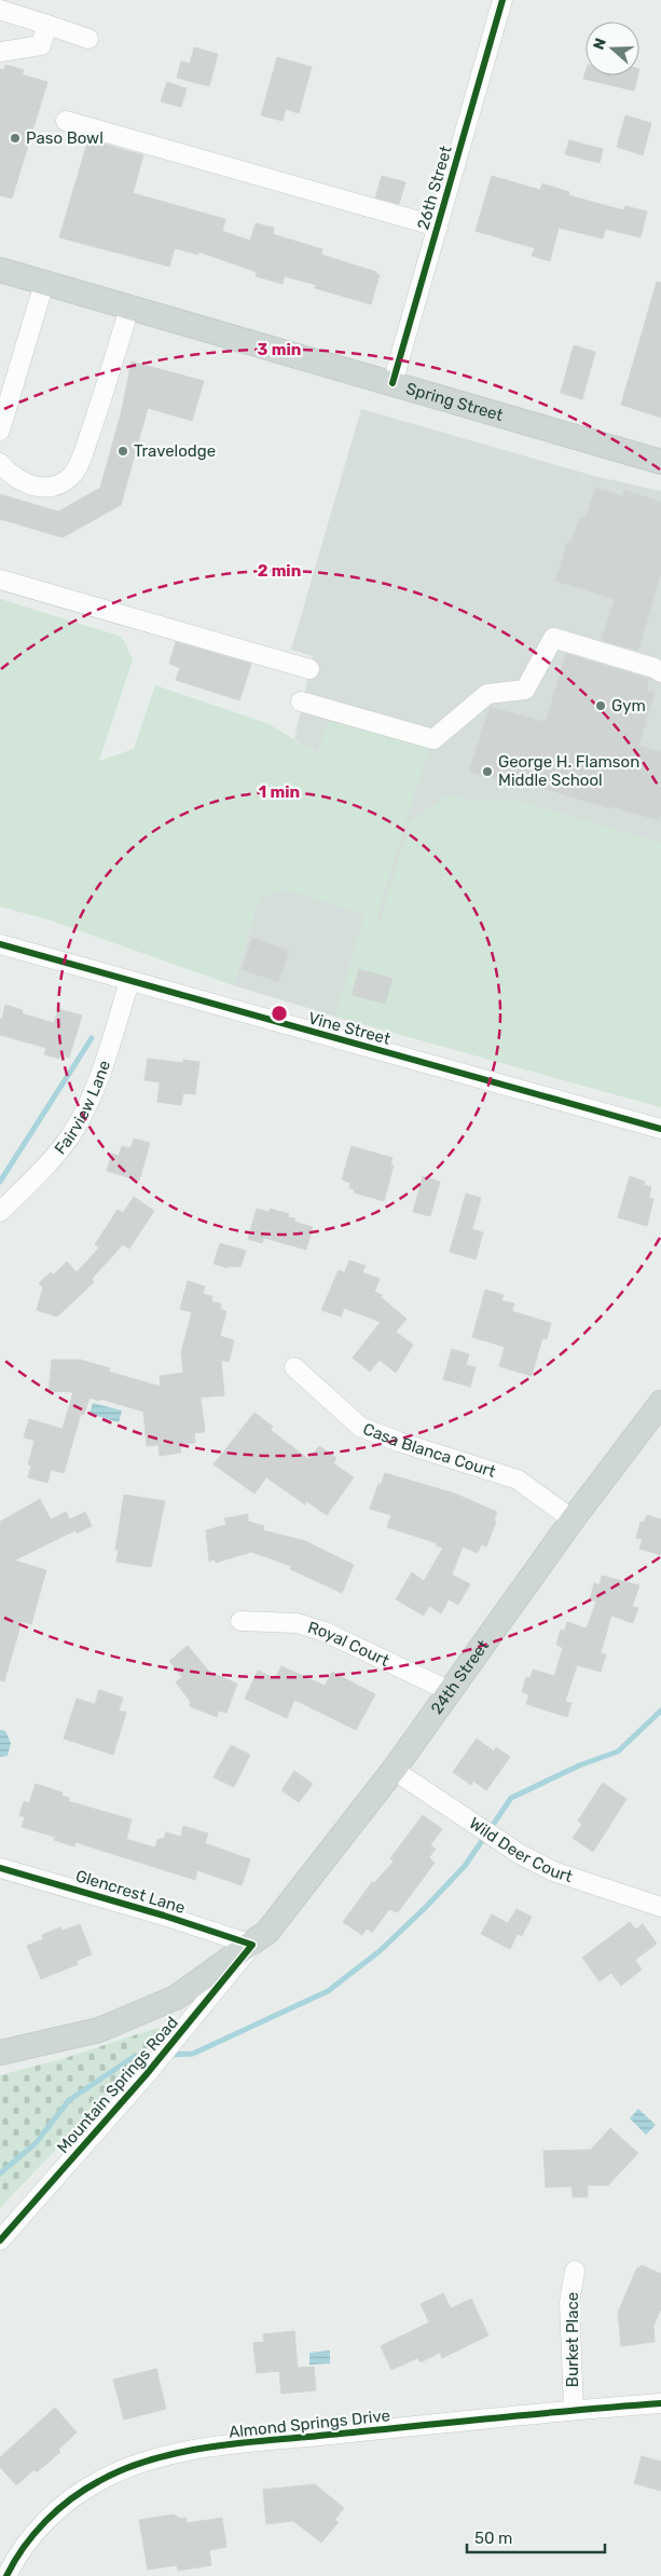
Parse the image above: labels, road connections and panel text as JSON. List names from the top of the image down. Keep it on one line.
{"streets":{"main road":["Spring Street","24th Street"],"street":["26th Street","Vine Street","Fairview Lane","Casa Blanca Court","Royal Court","Wild Deer Court","Glencrest Lane","Mountain Springs Road","Burket Place","Almond Springs Drive"]},"crossings":[["26th Street","Spring Street"],["Vine Street","Fairview Lane"],["Casa Blanca Court","24th Street"],["Royal Court","24th Street"],["24th Street","Wild Deer Court"],["24th Street","Glencrest Lane"],["24th Street","Mountain Springs Road"],["Glencrest Lane","Mountain Springs Road"],["Burket Place","Almond Springs Drive"]],"places":["Paso Bowl","Travelodge","Gym","George H. Flamson Middle School"],"scale_bar":"50 m","north":"left","rings":["3 min","2 min","1 min"]}
